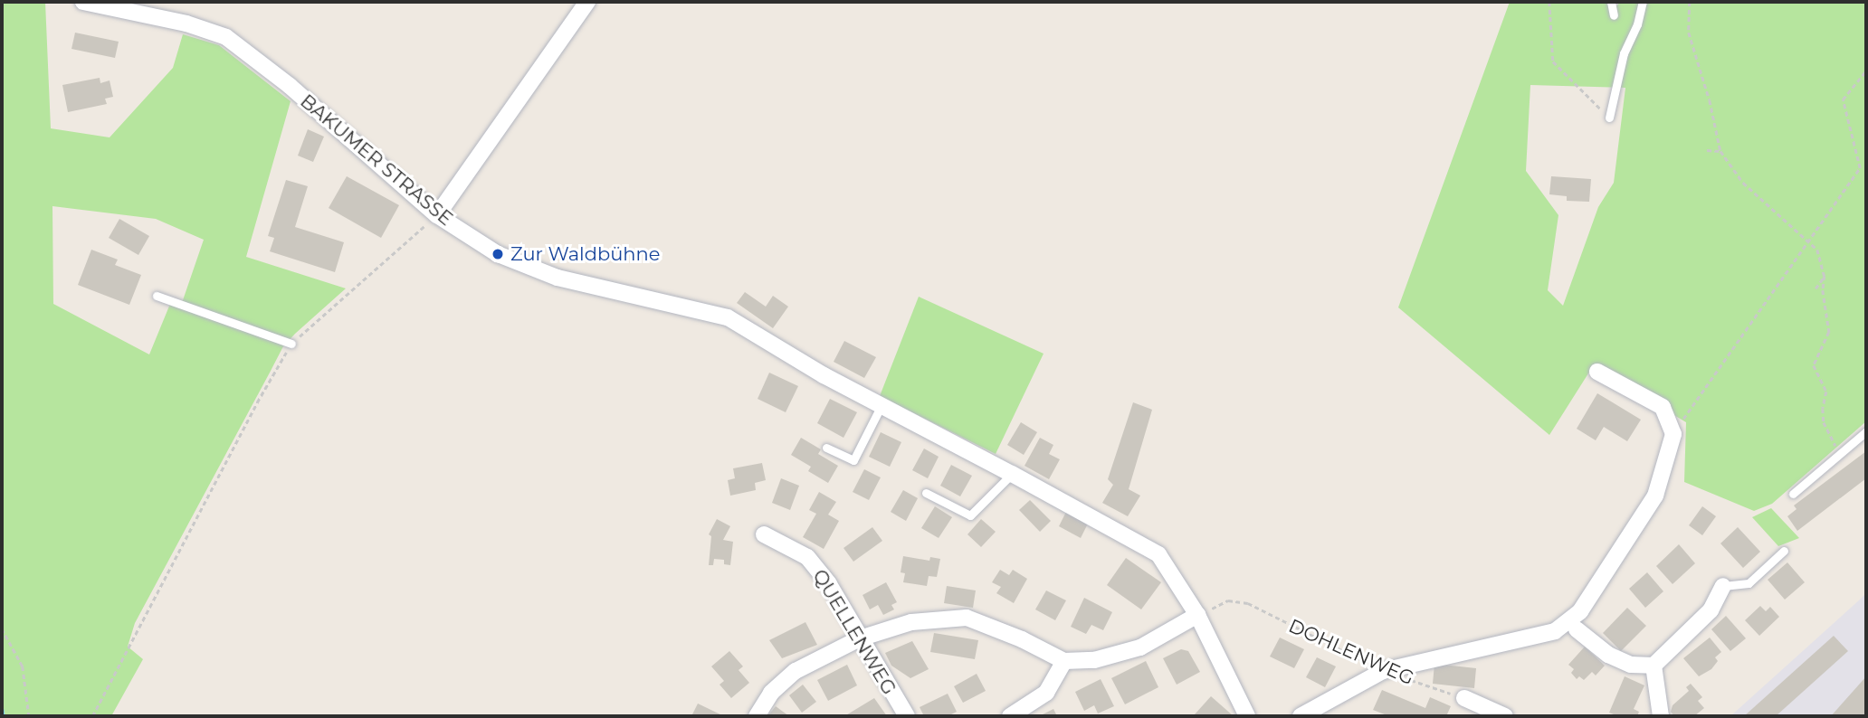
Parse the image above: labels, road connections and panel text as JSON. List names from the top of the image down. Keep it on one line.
{"streets":{"street":["BAKUMER STRASSE","QUELLENWEG"],"path":["DOHLENWEG"]},"crossings":[["BAKUMER STRASSE","DOHLENWEG"]],"places":["Zur Waldbühne"]}
